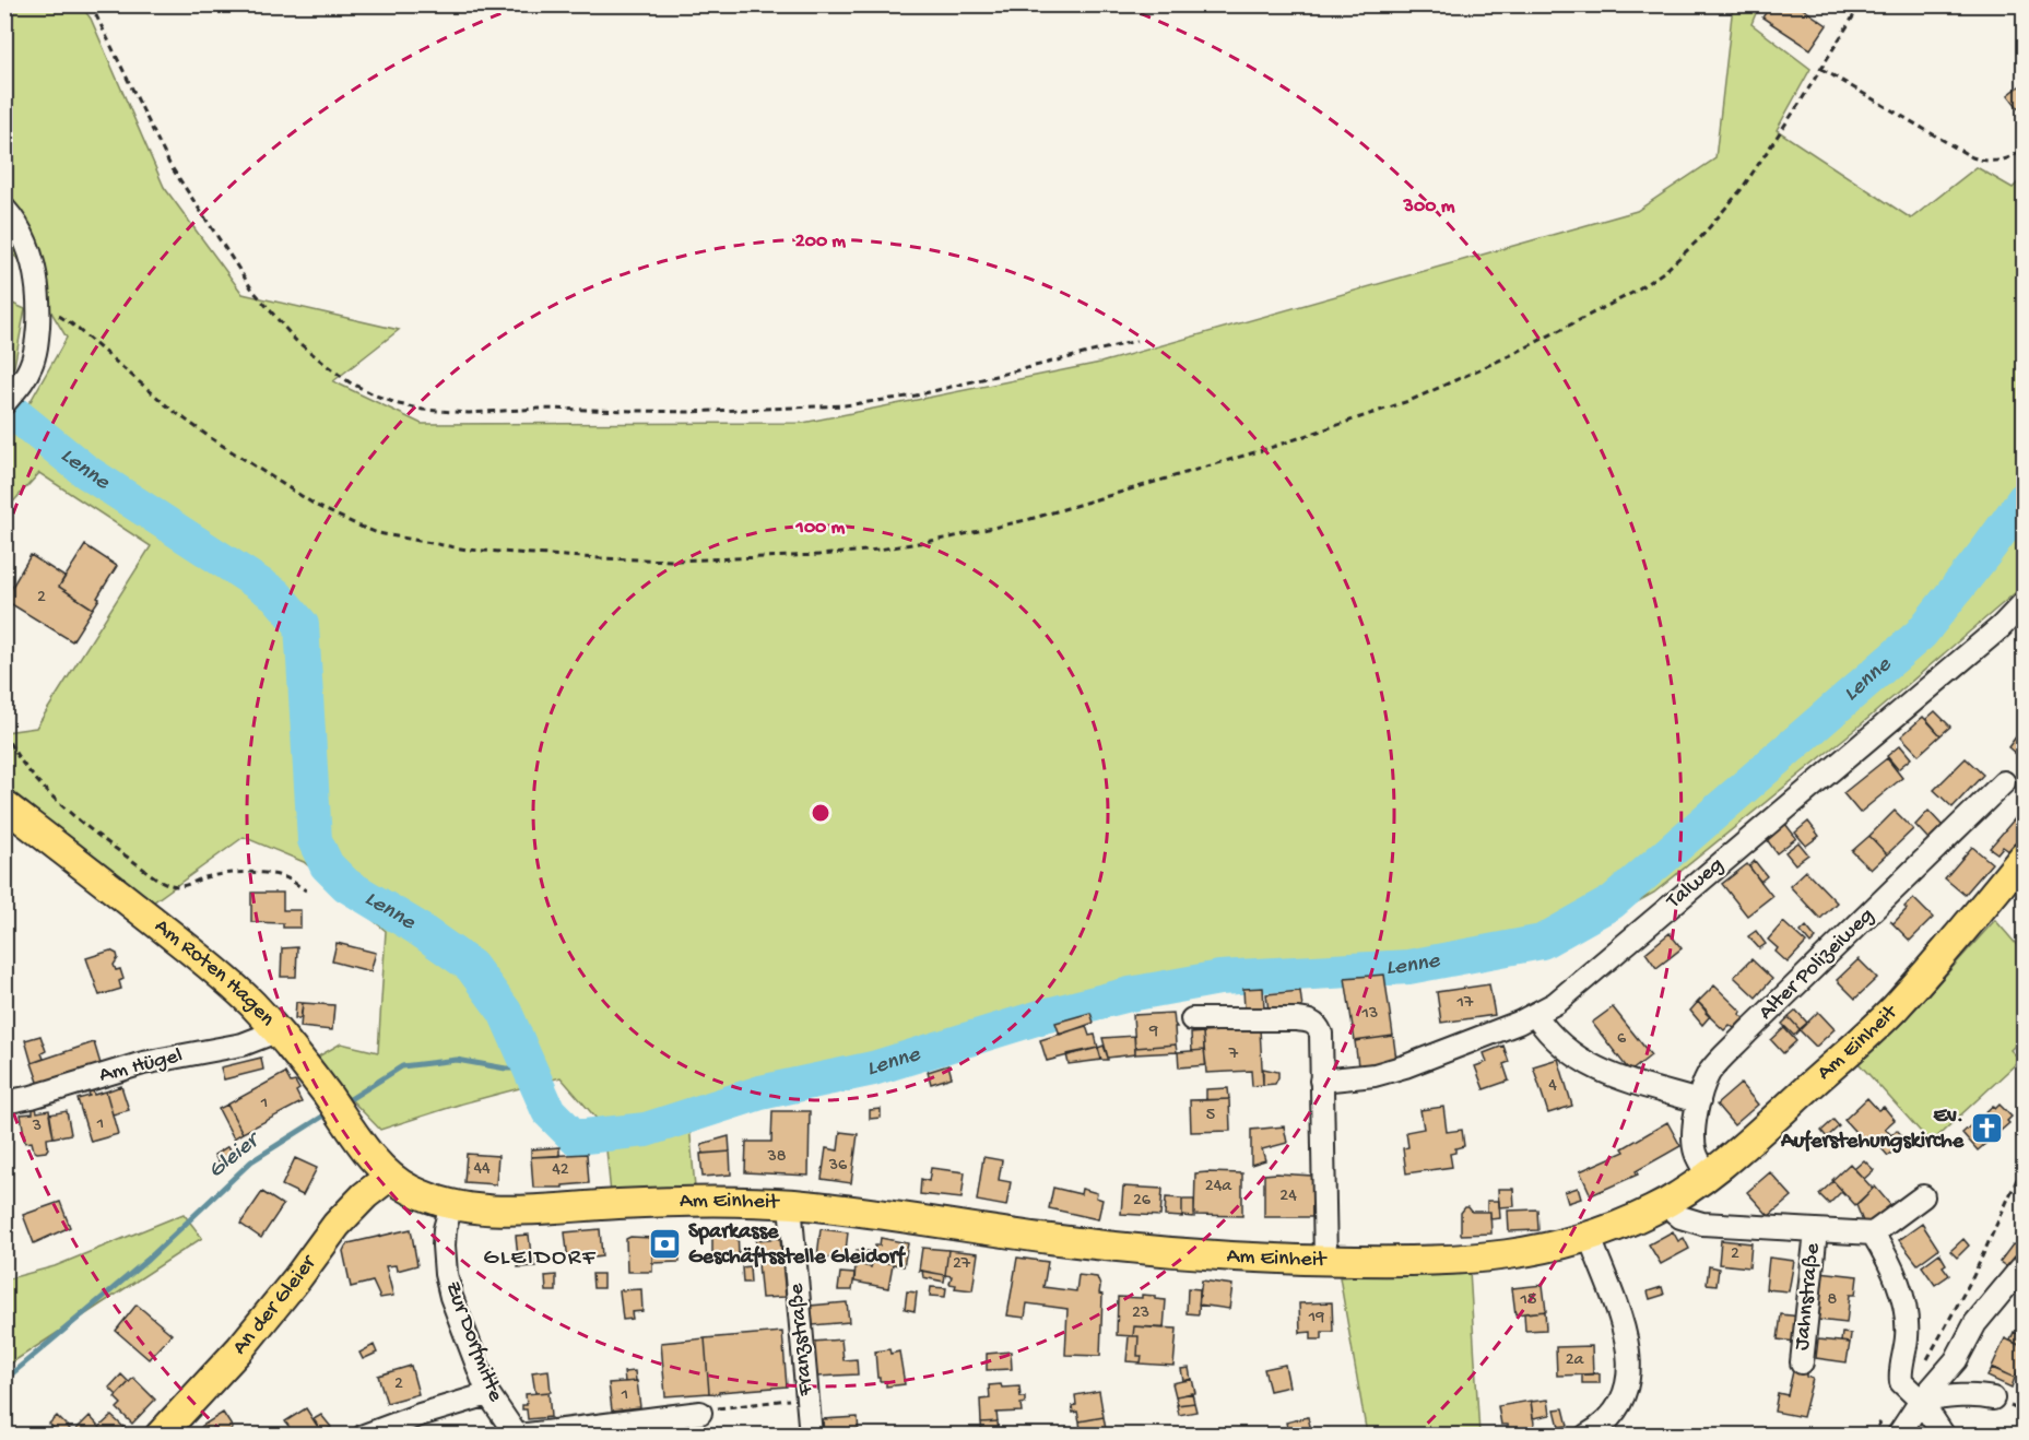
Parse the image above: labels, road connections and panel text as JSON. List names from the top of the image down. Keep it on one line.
{"streets":{"main road":["Am Roten Hagen","Am Einheit","An der Gleier"],"street":["Talweg","Alter Polizeiweg","Am Hügel","Jahnstraße","Franzstraße","Zur Dorfmitte"]},"crossings":[["Alter Polizeiweg","Am Einheit"],["Am Roten Hagen","Am Einheit"],["Am Roten Hagen","Am Hügel"],["Am Roten Hagen","An der Gleier"],["Am Einheit","Jahnstraße"],["Am Einheit","An der Gleier"],["Am Einheit","Franzstraße"],["Am Einheit","Zur Dorfmitte"]],"districts":["GLEIDORF"],"water":["Lenne","Gleier"],"places":{"church":["Ev. Auferstehungskirche"],"bank":["Sparkasse Geschäftsstelle Gleidorf"]},"house_numbers":["2","17","13","9","6","7","4","1","5","1","3","38","36","44","42","24a","24","26","2","27","15","8","23","19","2a","2","1"],"rings":["300 m","200 m","100 m"]}
